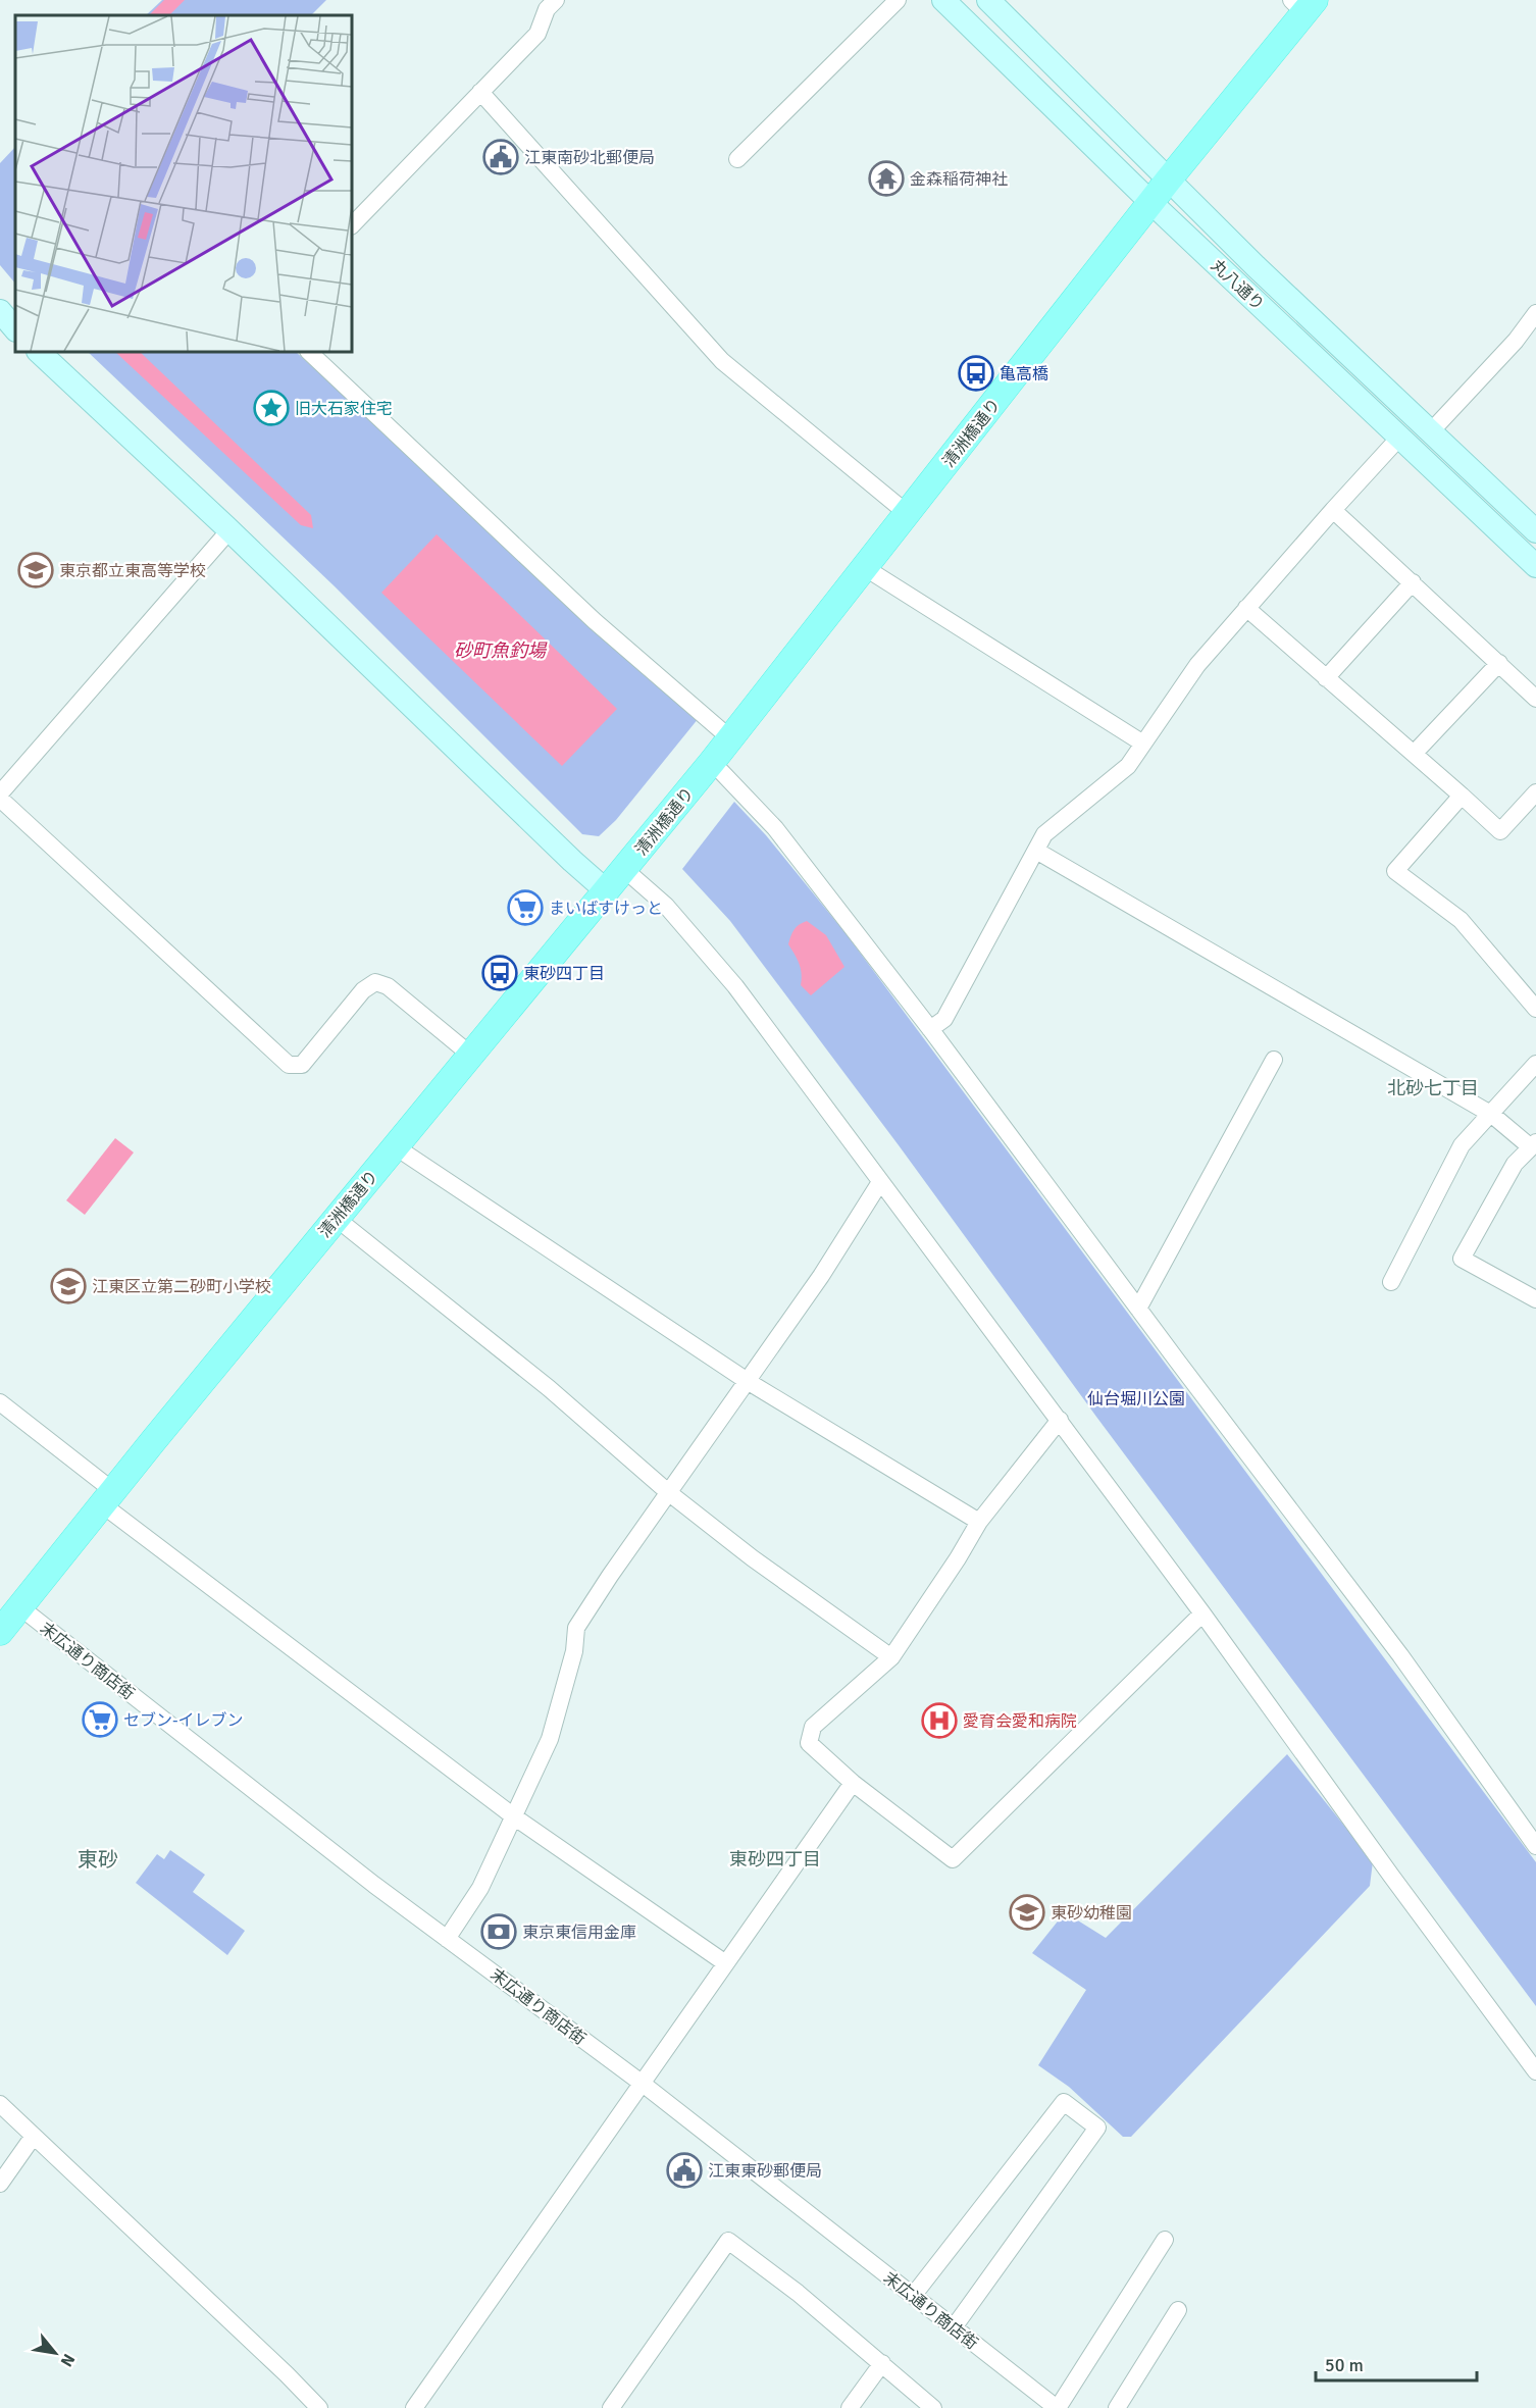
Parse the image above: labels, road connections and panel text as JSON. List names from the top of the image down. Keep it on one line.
{"streets":{"main road":["丸八通り","清洲橋通り"],"street":["末広通り商店街"]},"crossings":[["丸八通り","清洲橋通り"],["清洲橋通り","末広通り商店街"]],"districts":["北砂七丁目","東砂","東砂四丁目"],"water":["砂町魚釣場"],"parks":["仙台堀川公園"],"places":{"public building":["江東南砂北郵便局","江東東砂郵便局"],"temple":["金森稲荷神社"],"bus stop":["亀高橋","東砂四丁目"],"place":["旧大石家住宅"],"school or university":["東京都立東高等学校","江東区立第二砂町小学校","東砂幼稚園"],"supermarket":["まいばすけっと","セブン-イレブン"],"hospital":["愛育会愛和病院"],"bank":["東京東信用金庫"]},"scale_bar":"50 m","north":"bottom right"}
